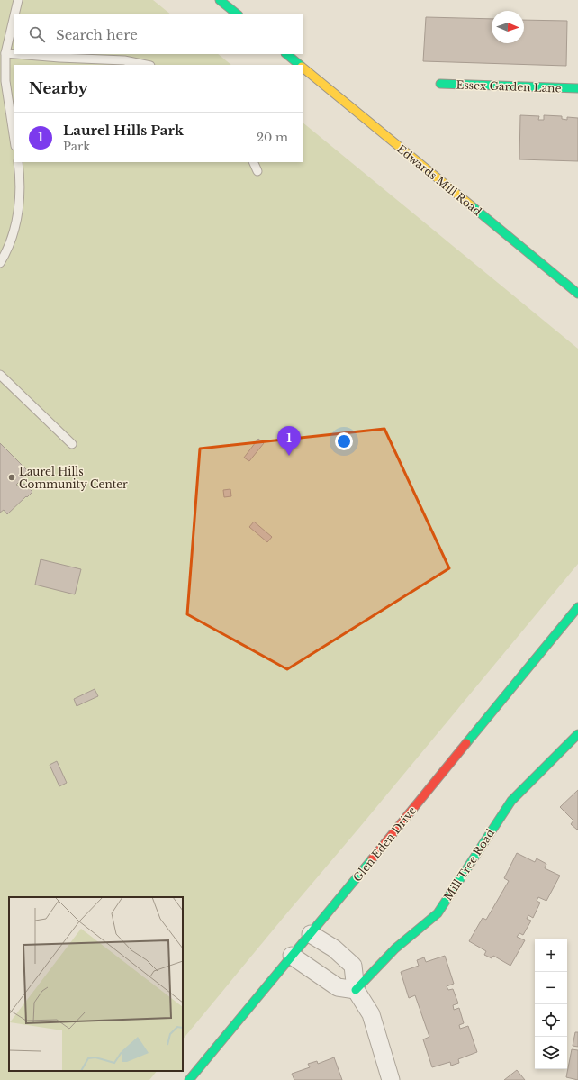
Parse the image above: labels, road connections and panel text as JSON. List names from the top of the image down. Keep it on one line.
{"streets":{"main road":["Essex Garden Lane","Edwards Mill Road","Glen Eden Drive","Mill Tree Road"]},"places":["Laurel Hills Community Center"],"north":"right","page":{"search":"Search here","heading":"Nearby","list":[{"mark":"1","name":"Laurel Hills Park","note":"Park","value":"20 m"}],"pins":"1","map_buttons":["+","−"]}}
